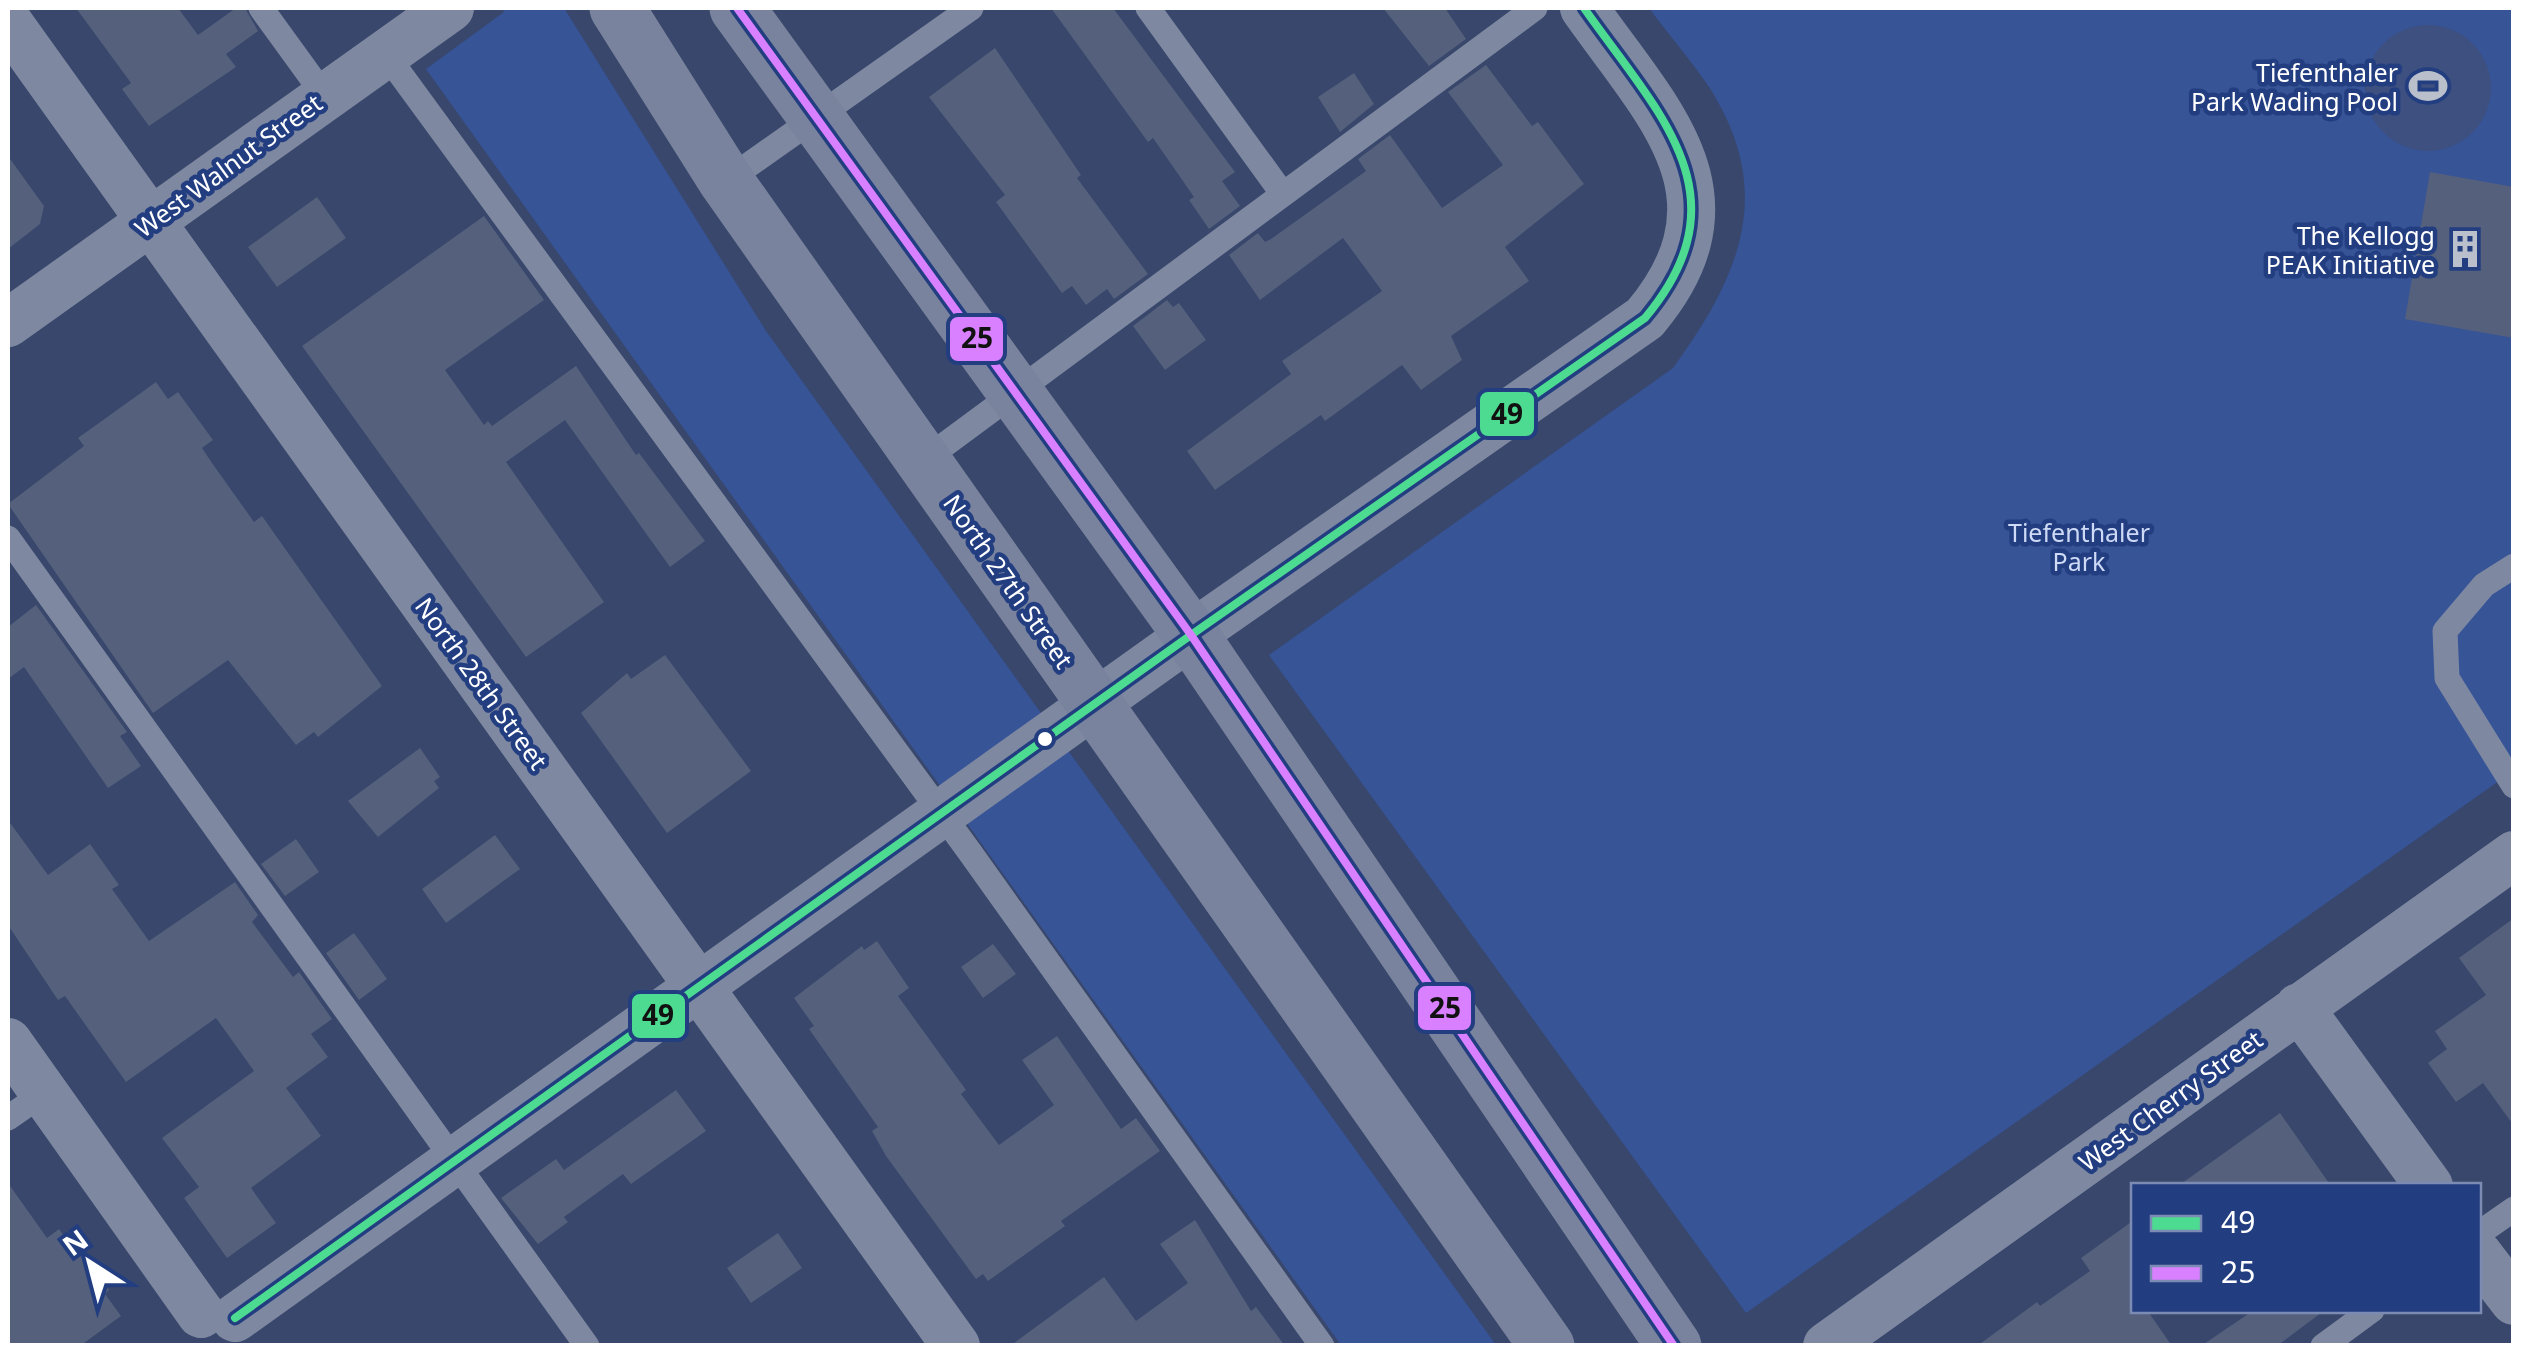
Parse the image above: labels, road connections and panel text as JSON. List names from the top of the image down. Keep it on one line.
{"streets":{"main road":["North 27th Street"],"street":["West Walnut Street","North 28th Street","West Cherry Street"]},"crossings":[["West Walnut Street","North 28th Street"]],"parks":["Tiefenthaler Park"],"places":{"sports":["Tiefenthaler Park Wading Pool"],"building":["The Kellogg PEAK Initiative"]},"lines":["transit line 49","transit line 25"],"legend":["49","25"],"north":"top left"}
